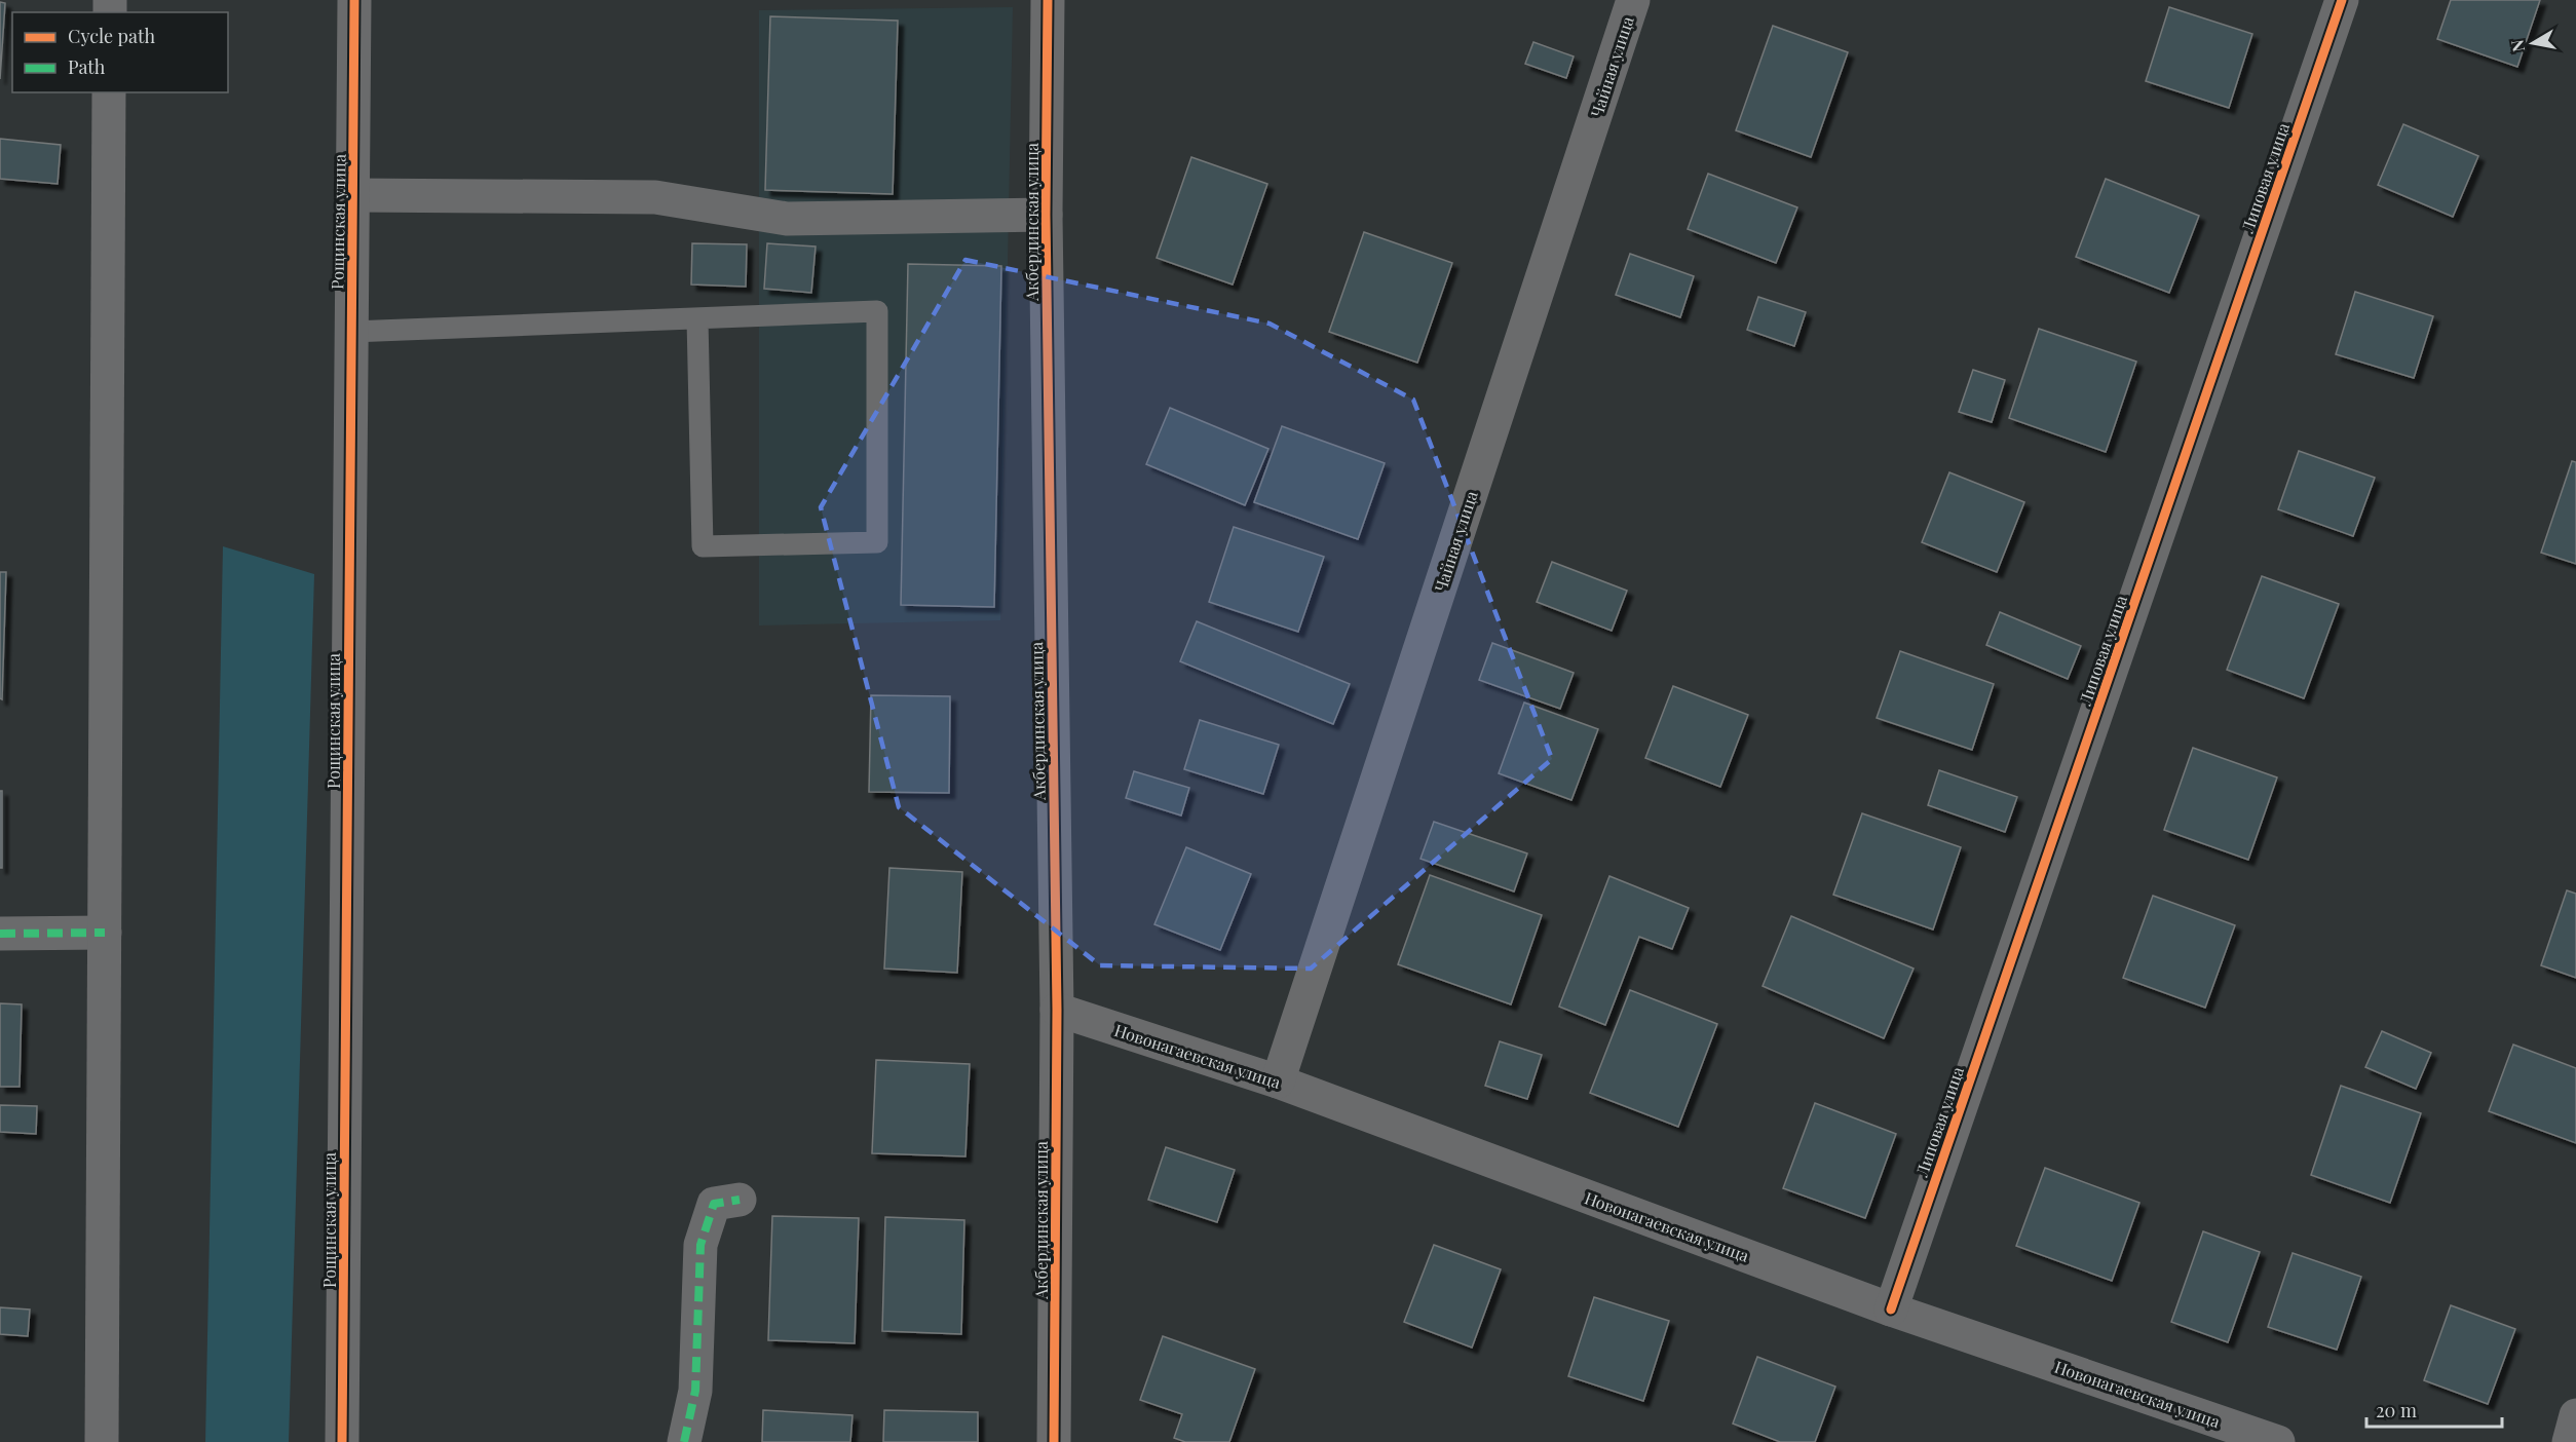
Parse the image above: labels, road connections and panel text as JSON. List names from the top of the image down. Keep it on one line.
{"streets":{"street":["Чайная улица","Липовая улица","Рощинская улица","Акбердинская улица","Новонагаевская улица"]},"crossings":[["Чайная улица","Новонагаевская улица"],["Липовая улица","Новонагаевская улица"],["Акбердинская улица","Новонагаевская улица"]],"legend":["Cycle path","Path"],"scale_bar":"20 m","north":"left"}
